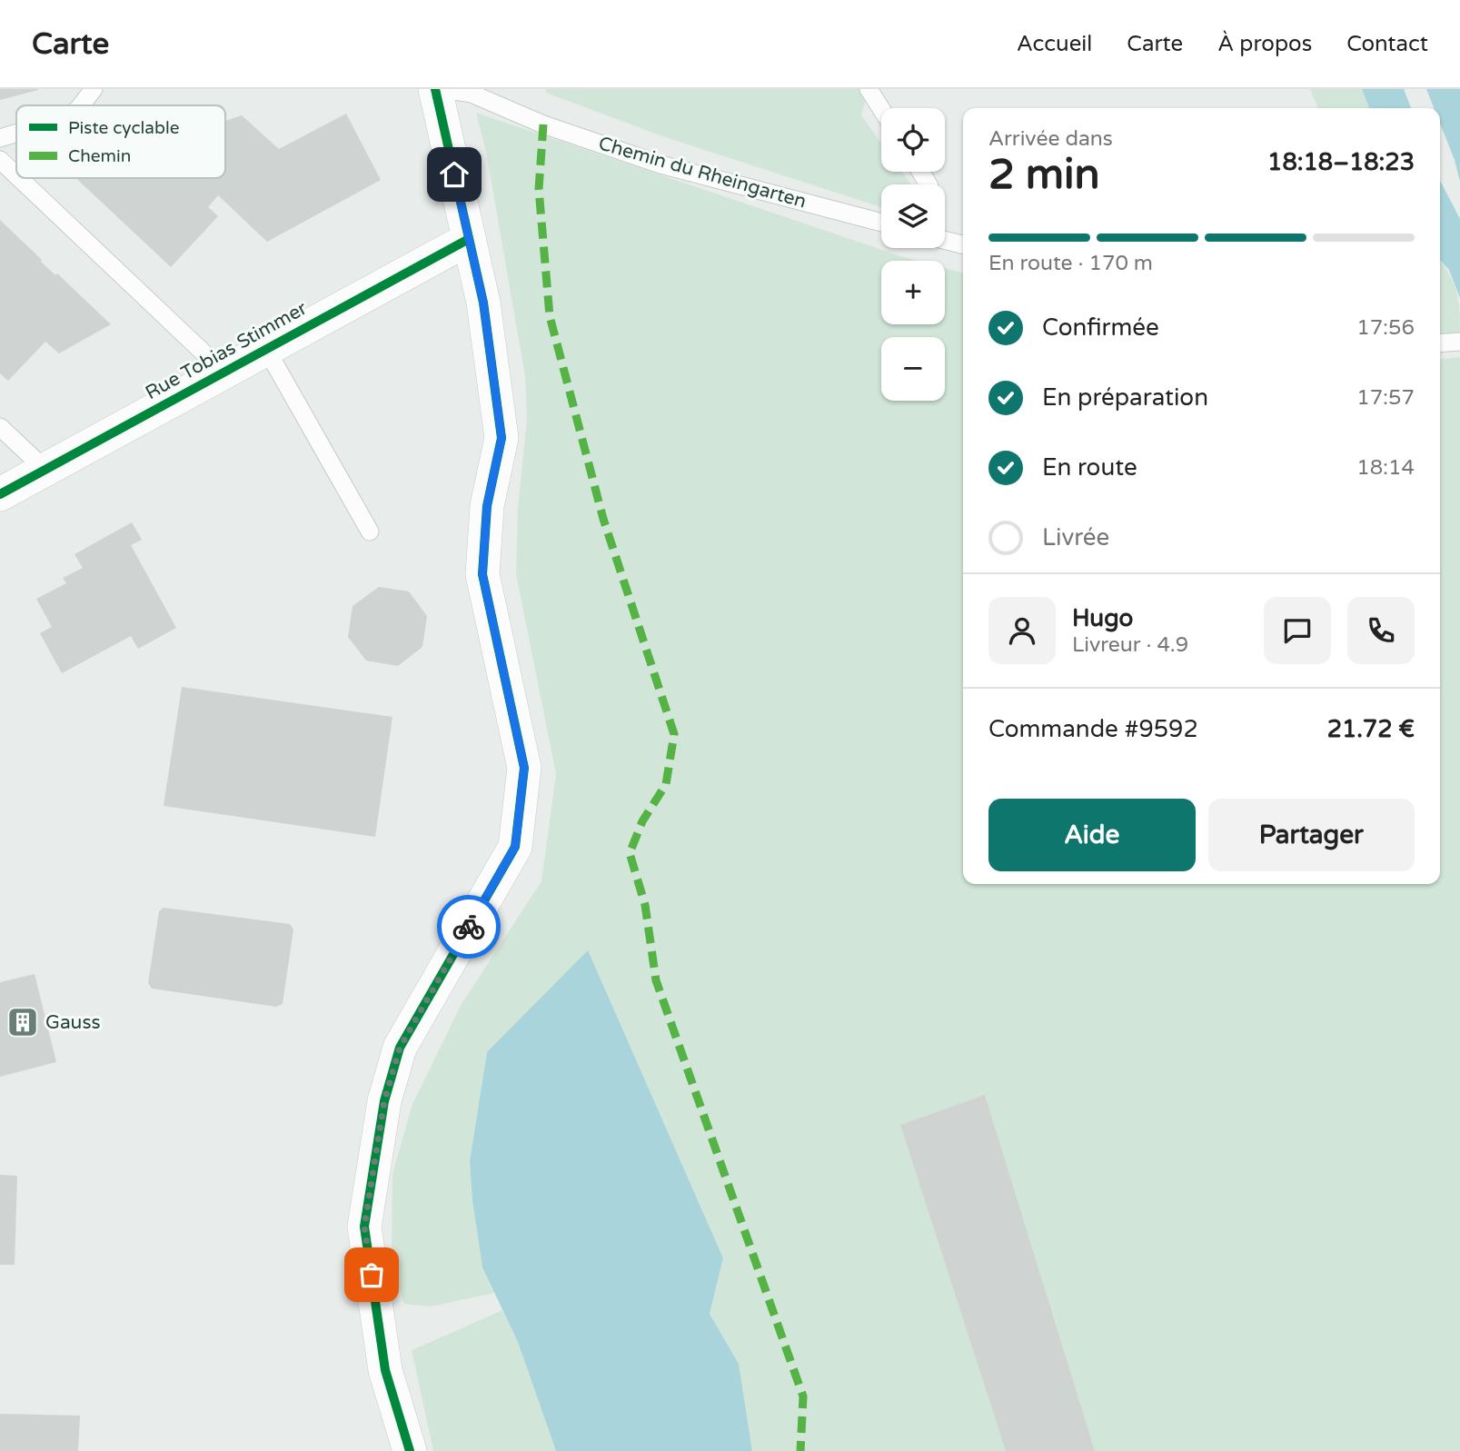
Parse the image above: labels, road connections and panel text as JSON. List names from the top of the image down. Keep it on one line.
{"streets":{"street":["Rue Tobias Stimmer"],"lane":["Chemin du Rheingarten"]},"places":{"building":["Gauss"]},"legend":["Piste cyclable","Chemin"],"page":{"header":"Carte","nav":["Accueil","Carte","À propos","Contact"],"map_buttons":["+","−"],"heading":["2 min","Arrivée dans","18:18–18:23"],"panel":["Hugo","Livreur · 4.9","Commande #9592","21.72 €"],"bar":"En route · 170 m","list":[["Confirmée","17:56"],["En préparation","17:57"],["En route","18:14"],"Livrée"],"buttons":["Aide","Partager"]}}
